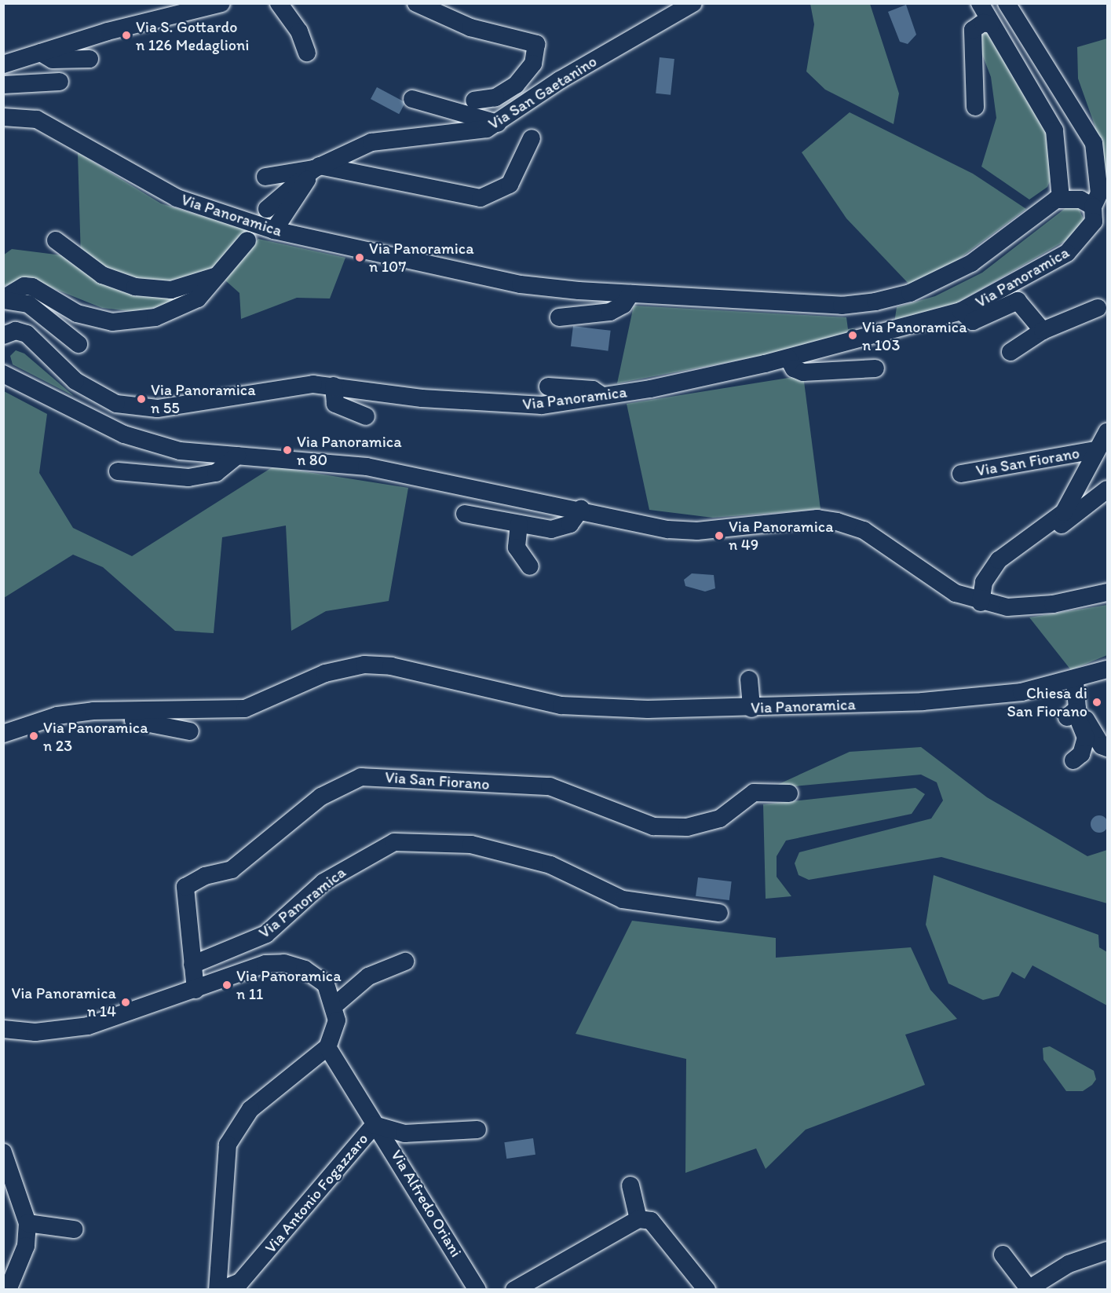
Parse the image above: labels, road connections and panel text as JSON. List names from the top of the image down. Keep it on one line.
{"streets":{"street":["Via San Gaetanino","Via Panoramica","Via San Fiorano","Via Antonio Fogazzaro","Via Alfredo Oriani"]},"crossings":[["Via San Gaetanino","Via Panoramica"],["Via Panoramica","Via San Fiorano"],["Via Panoramica","Via Alfredo Oriani"],["Via Antonio Fogazzaro","Via Alfredo Oriani"]],"places":["Via S. Gottardo n 126 Medaglioni","Via Panoramica n 107","Via Panoramica n 103","Via Panoramica n 55","Via Panoramica n 80","Via Panoramica n 49","Chiesa di San Fiorano","Via Panoramica n 23","Via Panoramica n 11","Via Panoramica n 14"]}
